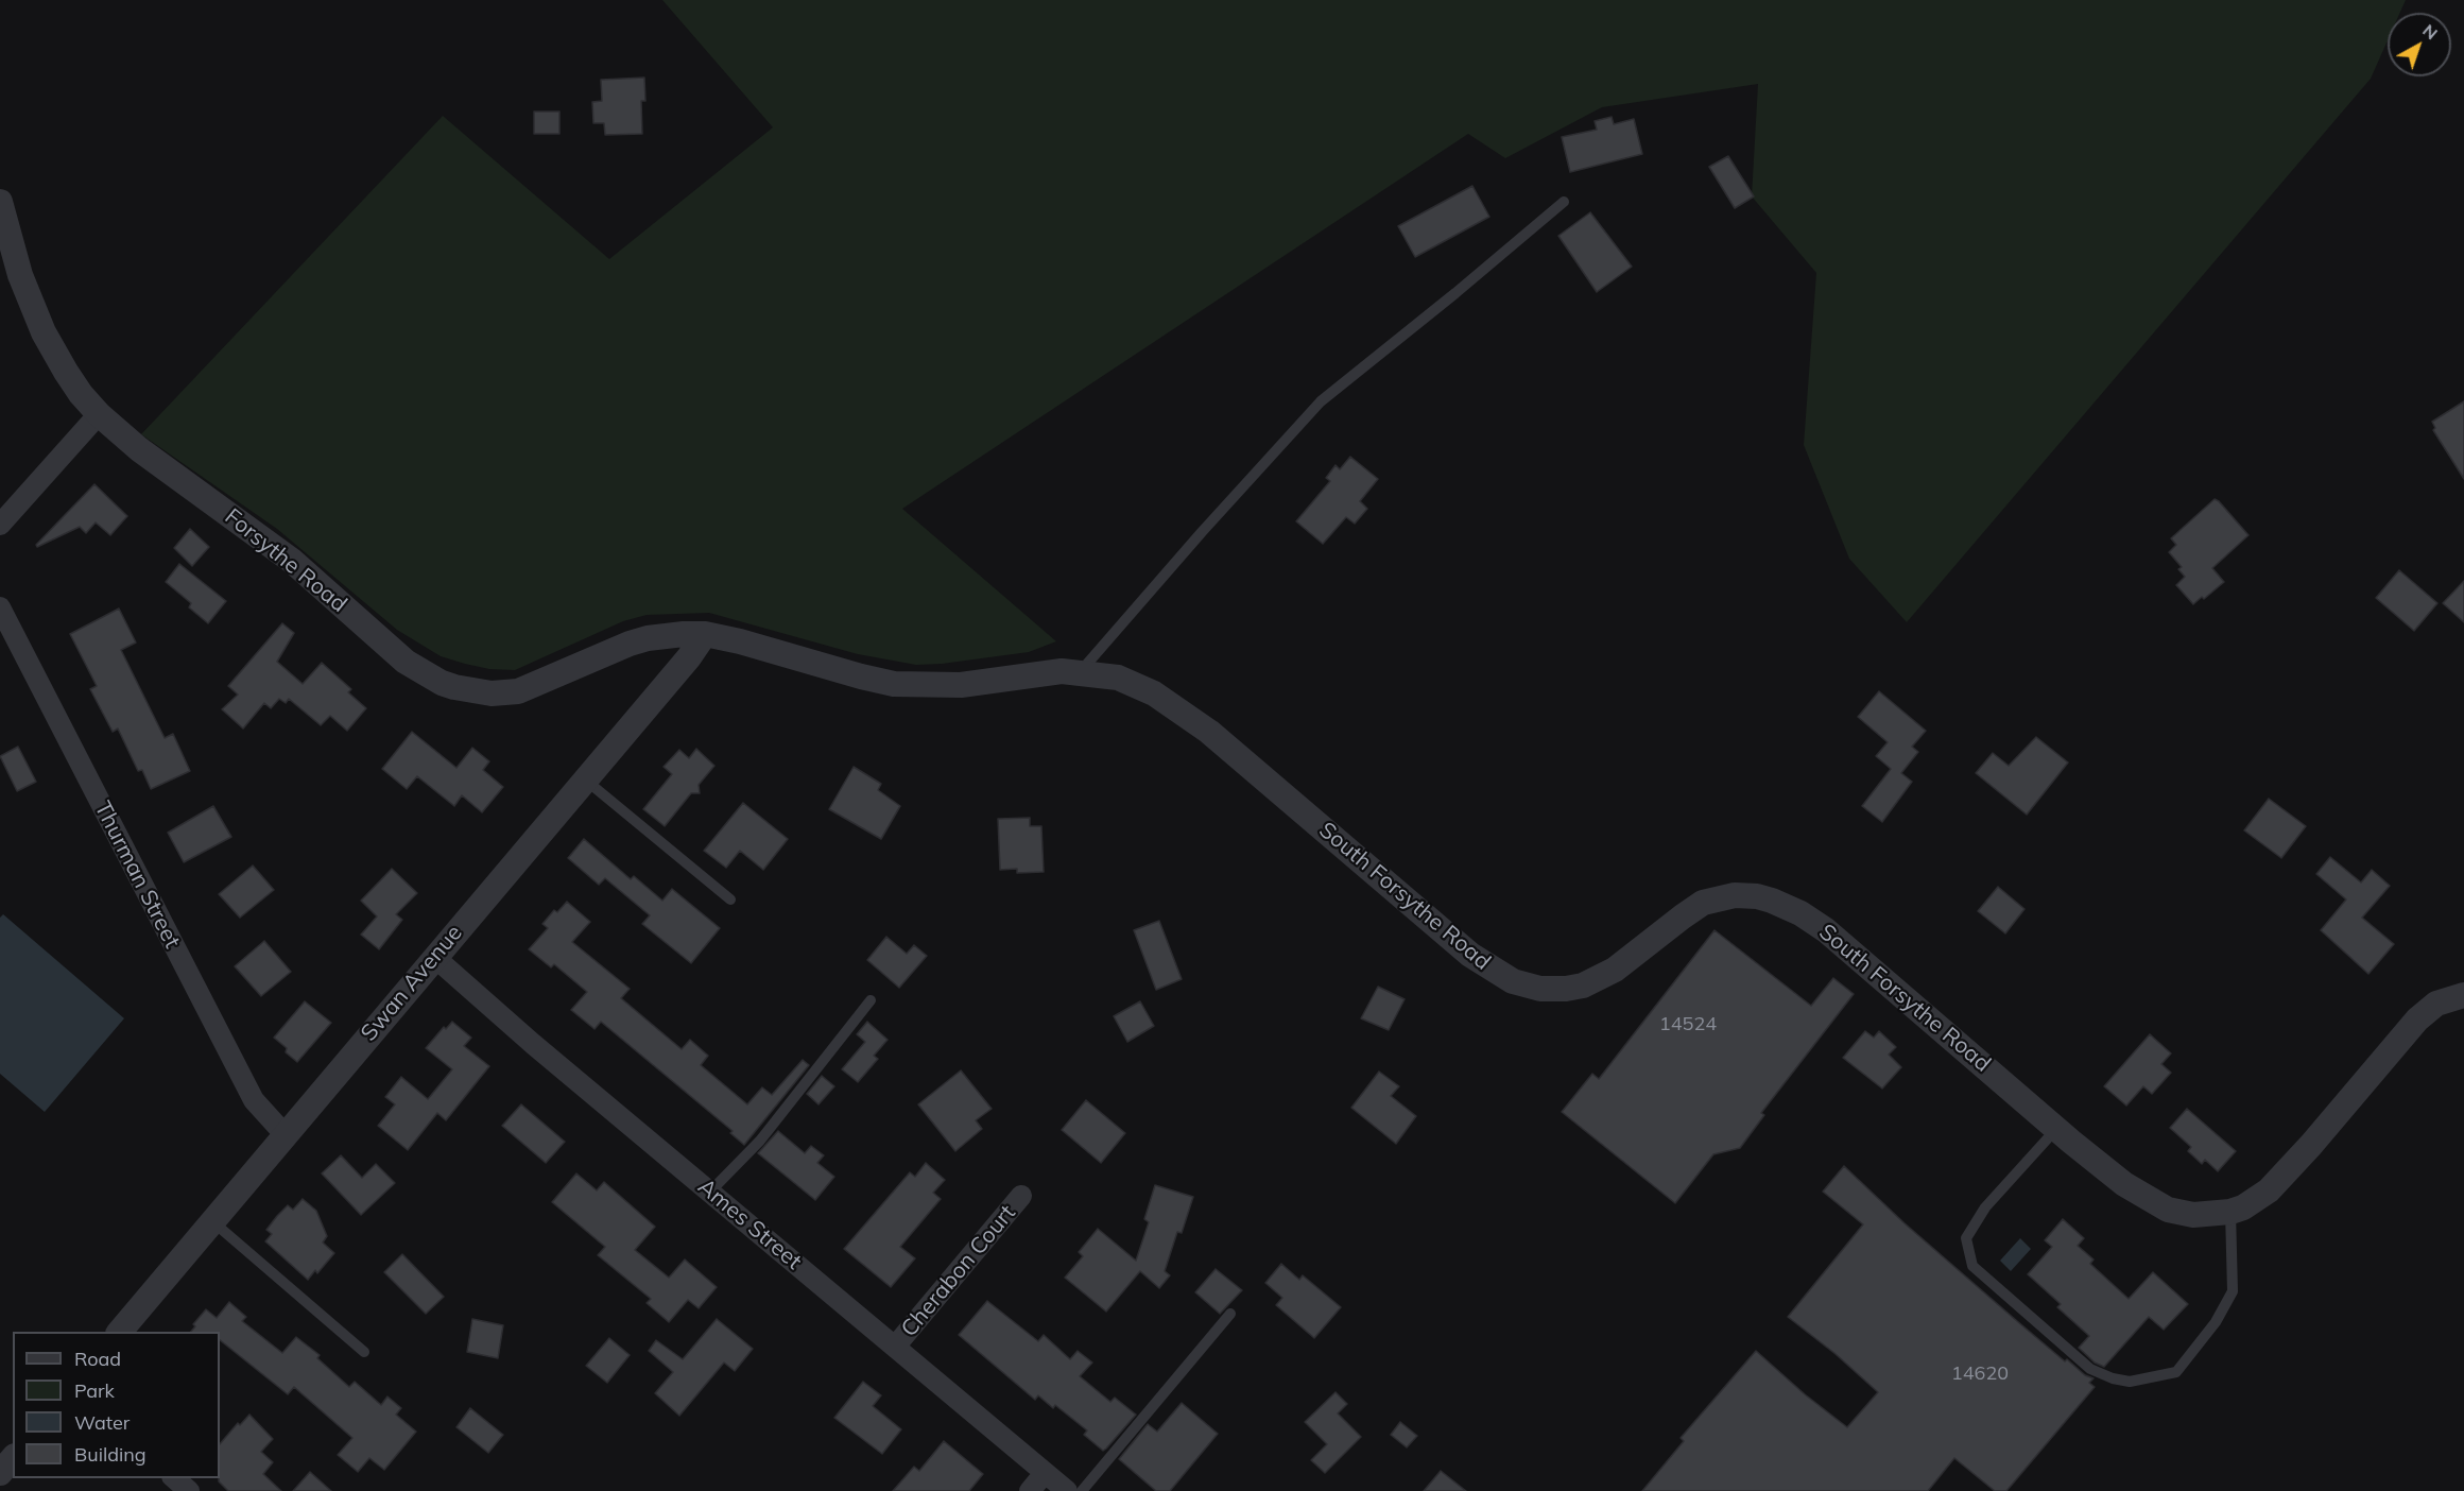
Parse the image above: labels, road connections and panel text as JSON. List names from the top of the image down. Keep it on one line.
{"streets":{"street":["Forsythe Road","Thurman Street","South Forsythe Road","Swan Avenue","Ames Street","Cherabon Court"]},"crossings":[["Forsythe Road","South Forsythe Road"],["Forsythe Road","Swan Avenue"],["Thurman Street","Swan Avenue"],["South Forsythe Road","Swan Avenue"],["Swan Avenue","Ames Street"],["Ames Street","Cherabon Court"]],"house_numbers":["14524","14620"],"legend":["Road","Park","Water","Building"],"north":"top right"}
